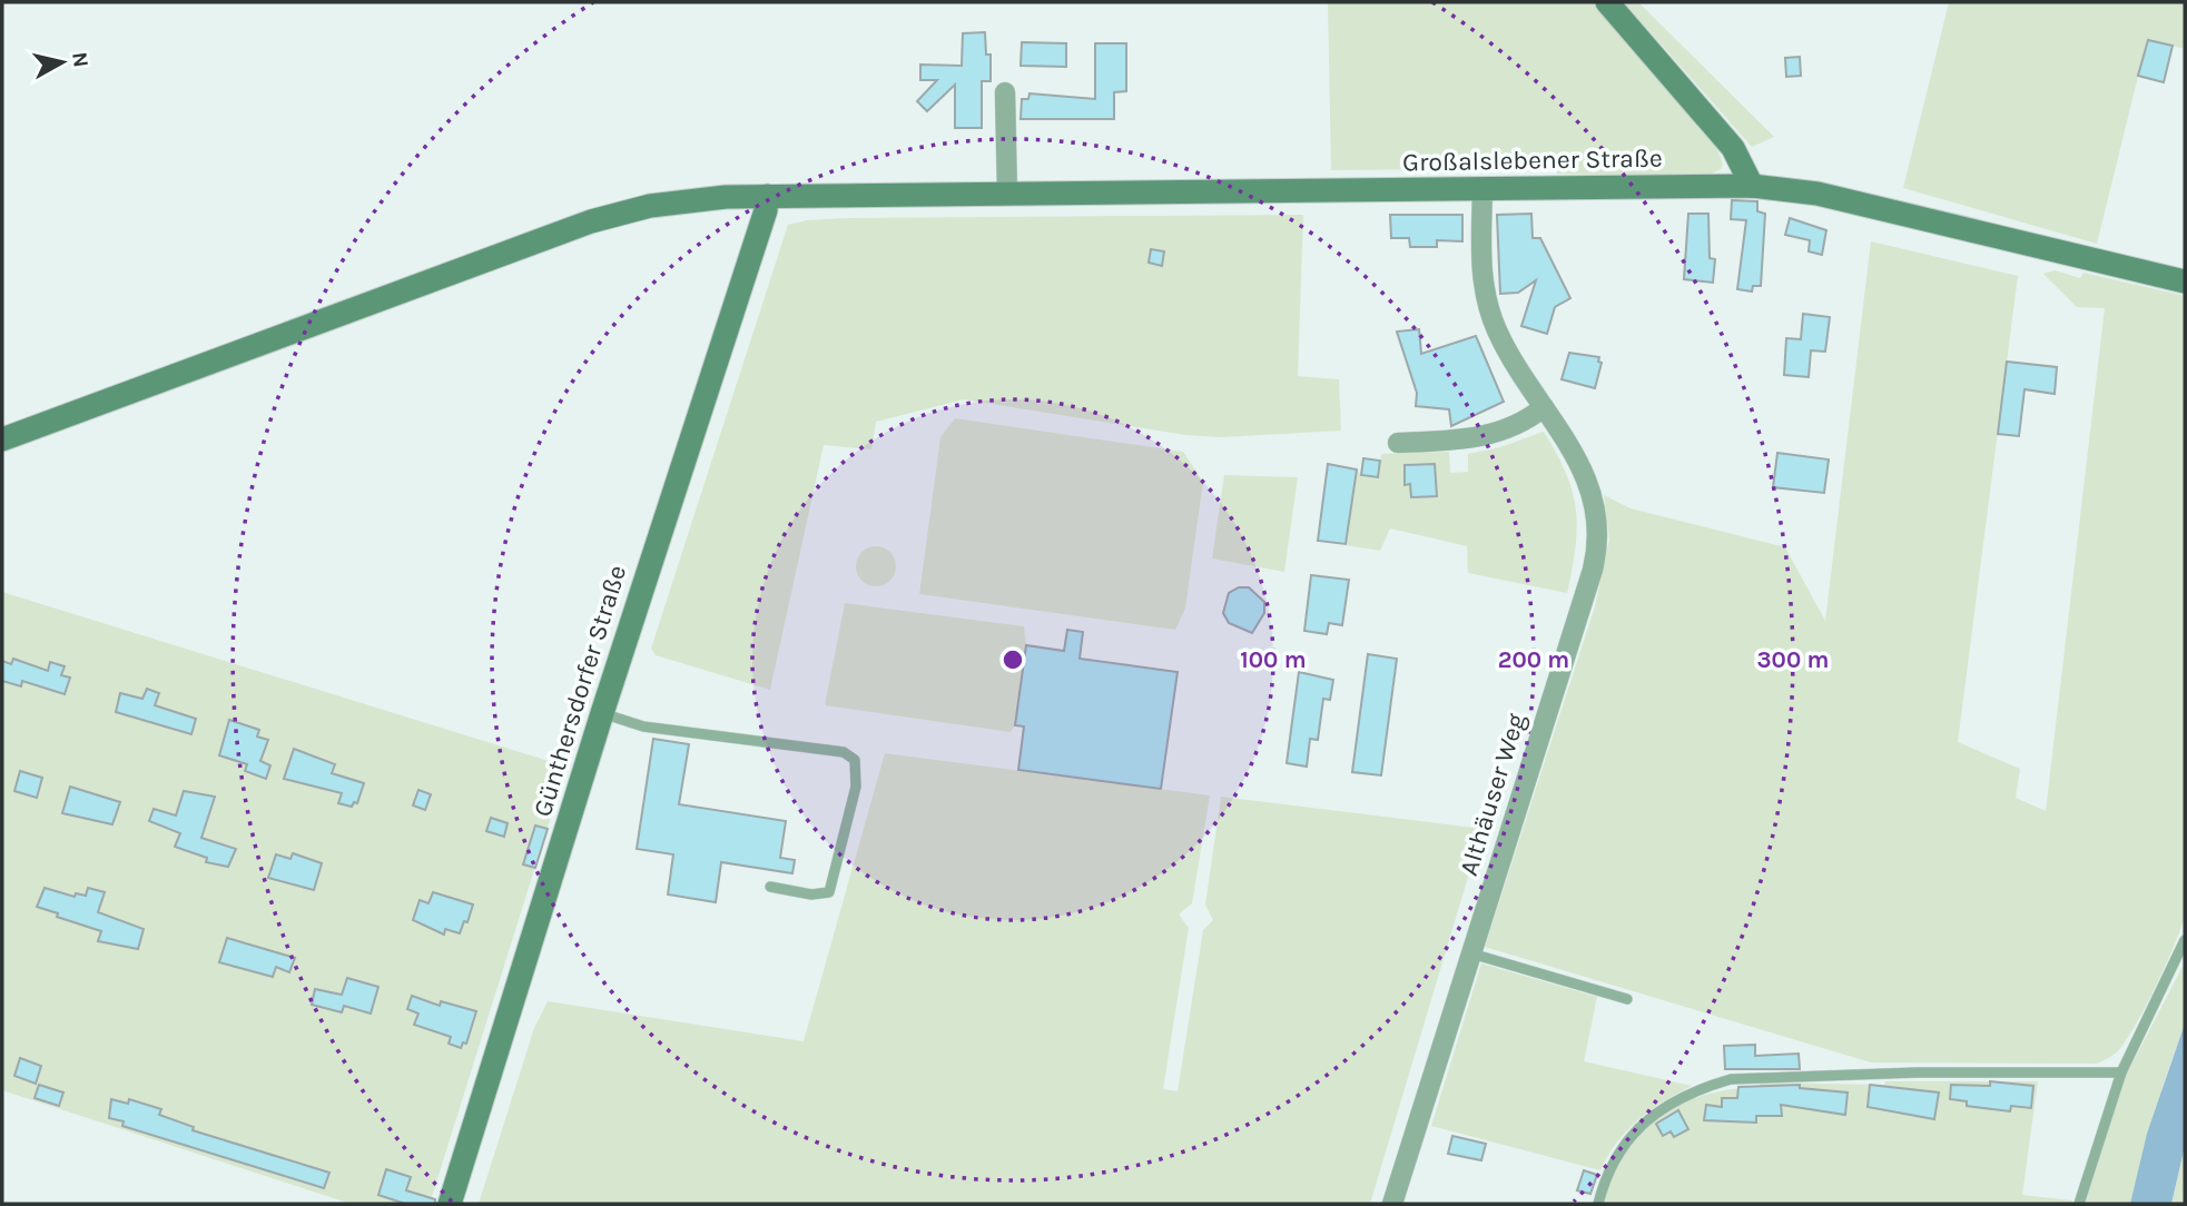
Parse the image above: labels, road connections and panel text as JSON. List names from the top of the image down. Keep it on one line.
{"streets":{"main road":["Großalslebener Straße","Günthersdorfer Straße"],"street":["Althäuser Weg"]},"crossings":[["Großalslebener Straße","Günthersdorfer Straße"],["Großalslebener Straße","Althäuser Weg"]],"north":"right","rings":["100 m","200 m","300 m"]}
